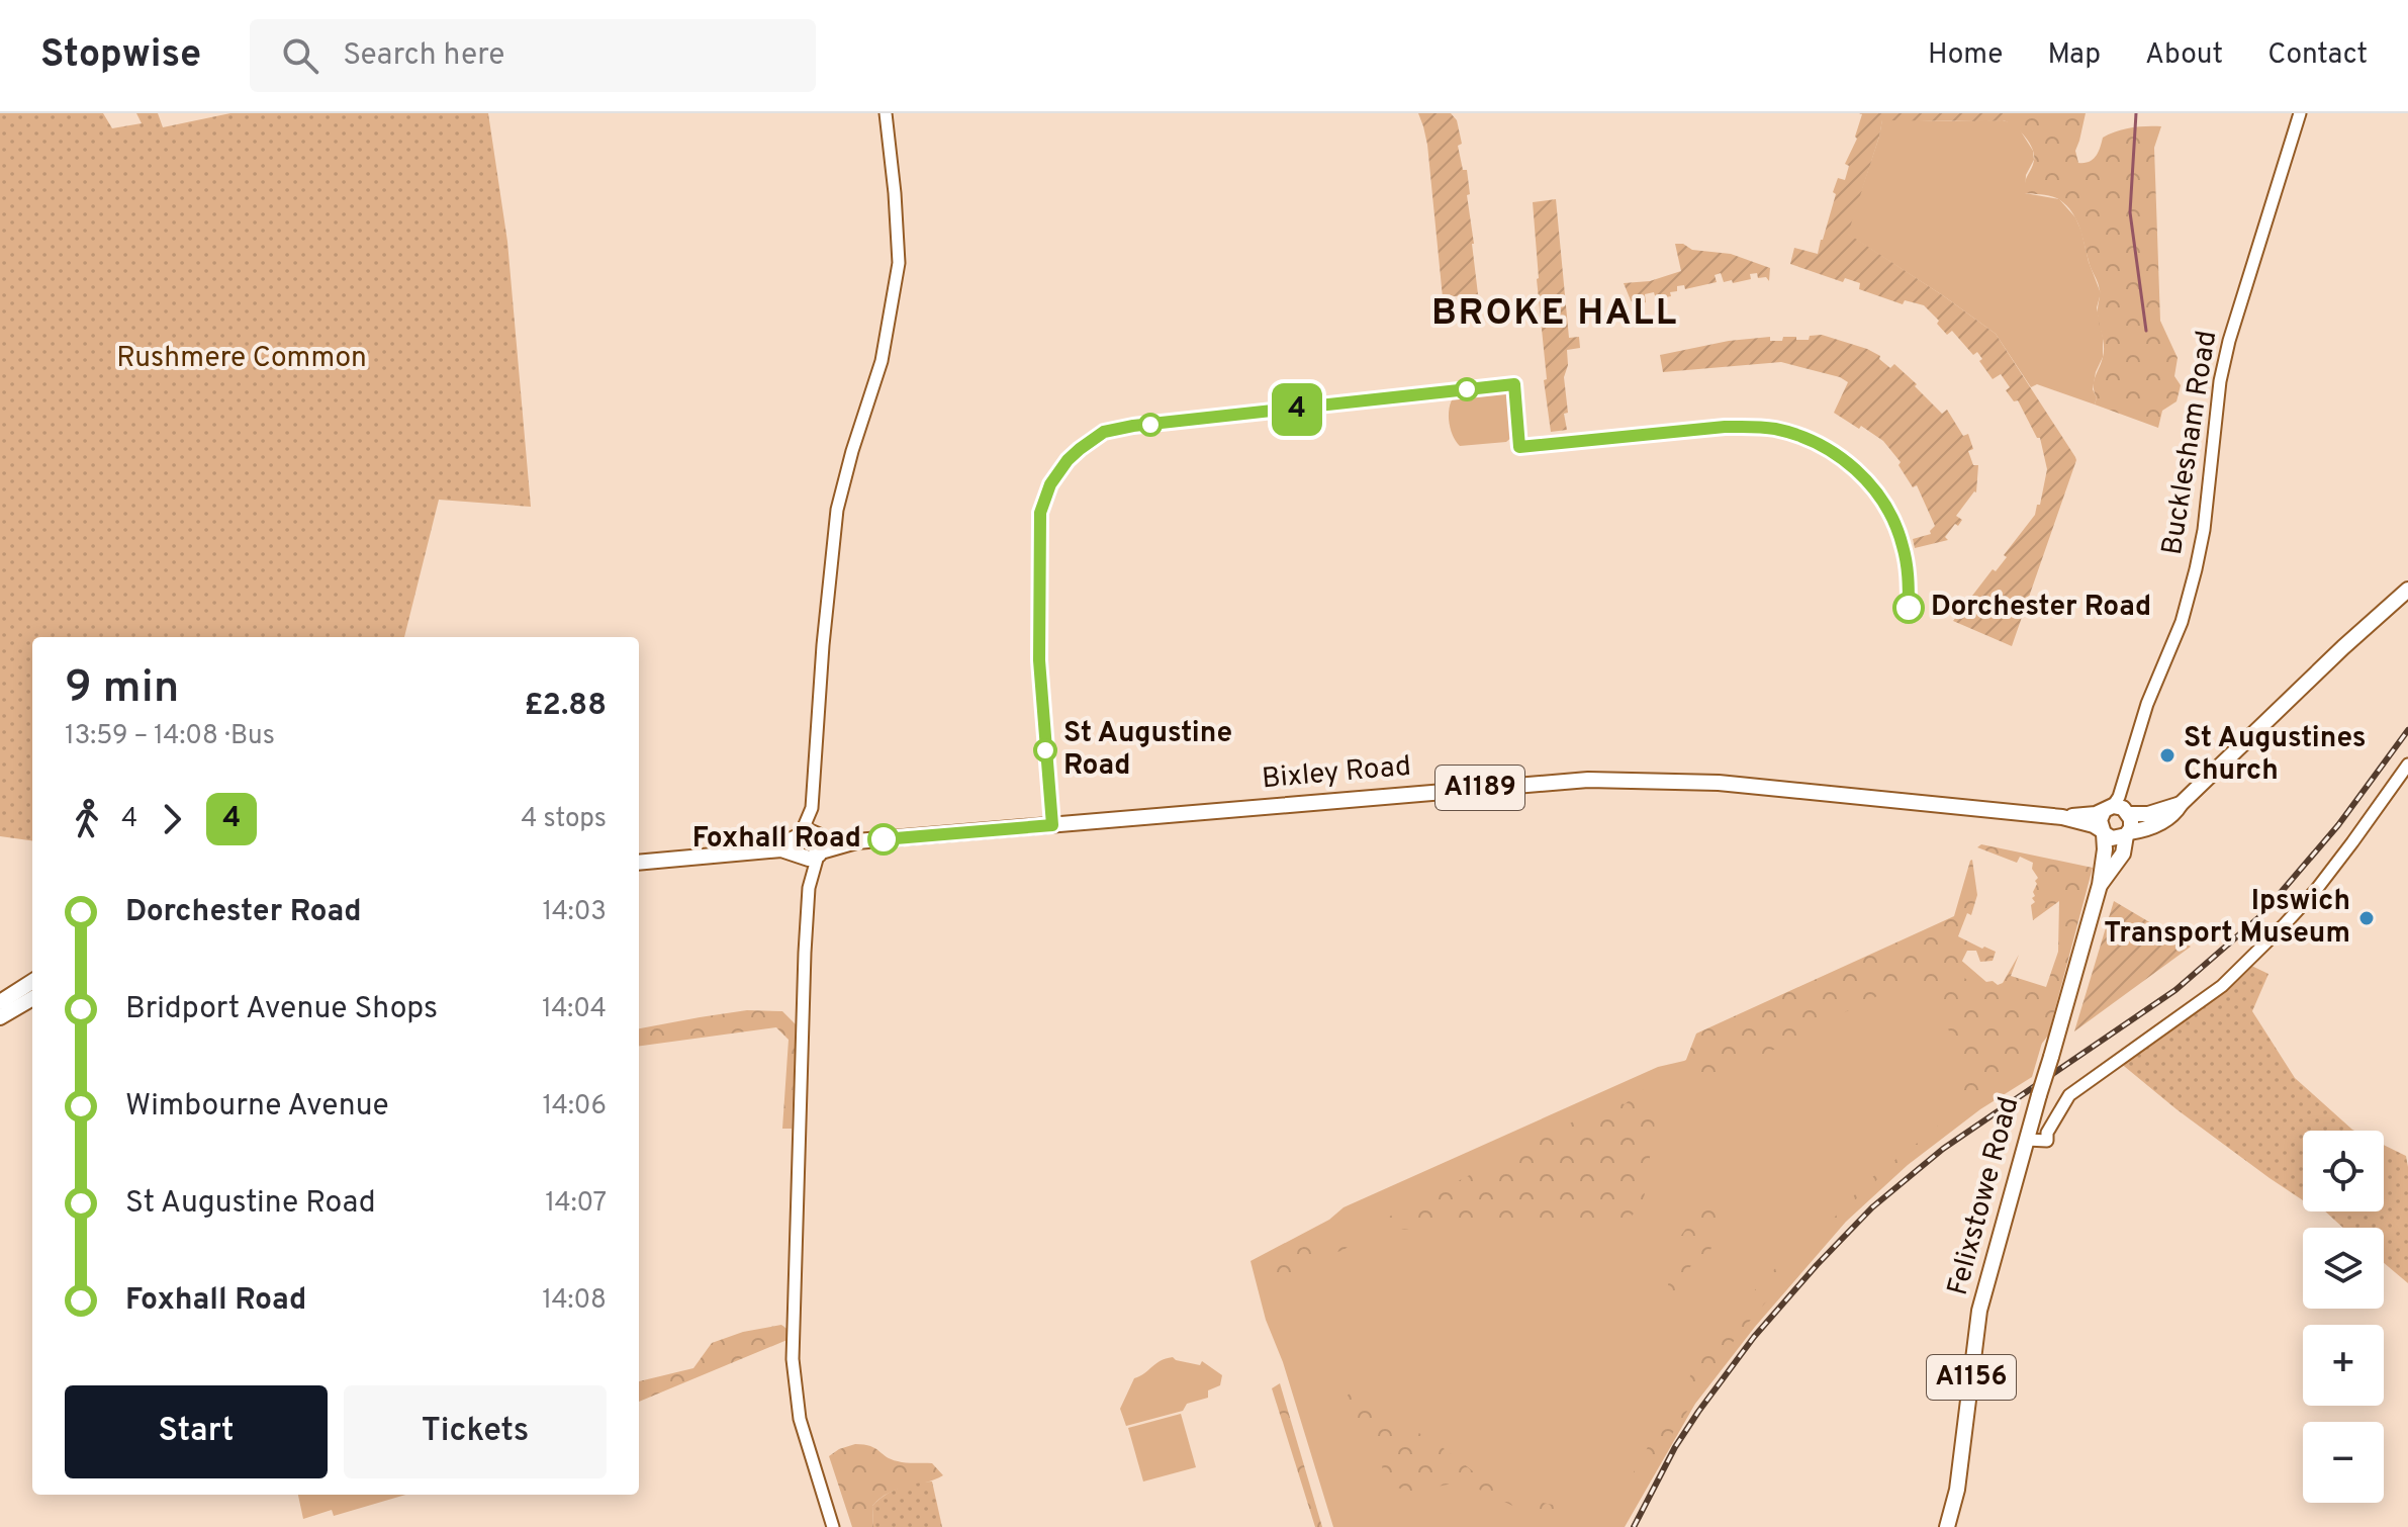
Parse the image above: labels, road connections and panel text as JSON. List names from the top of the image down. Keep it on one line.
{"streets":{"main road":["Bixley Road","A1189","Felixstowe Road","A1156"],"street":["Bucklesham Road"]},"crossings":[["Bucklesham Road","Bixley Road"],["Bucklesham Road","Felixstowe Road"],["Bixley Road","A1189"],["Bixley Road","Felixstowe Road"]],"districts":["BROKE HALL"],"parks":["Rushmere Common"],"places":["Dorchester Road","St Augustine Road","St Augustines Church","Foxhall Road","Ipswich Transport Museum"],"lines":["bus line 4"],"page":{"header":"Stopwise","search":"Search here","nav":["Home","Map","About","Contact"],"on_map":"4","heading":["9 min","13:59 – 14:08 · Bus","£2.88"],"legs":["4","4","4 stops"],"list":[{"name":"Dorchester Road","value":"14:03"},{"name":"Bridport Avenue Shops","value":"14:04"},{"name":"Wimbourne Avenue","value":"14:06"},{"name":"St Augustine Road","value":"14:07"},{"name":"Foxhall Road","value":"14:08"}],"map_buttons":["+","−"],"buttons":["Start","Tickets"]}}
